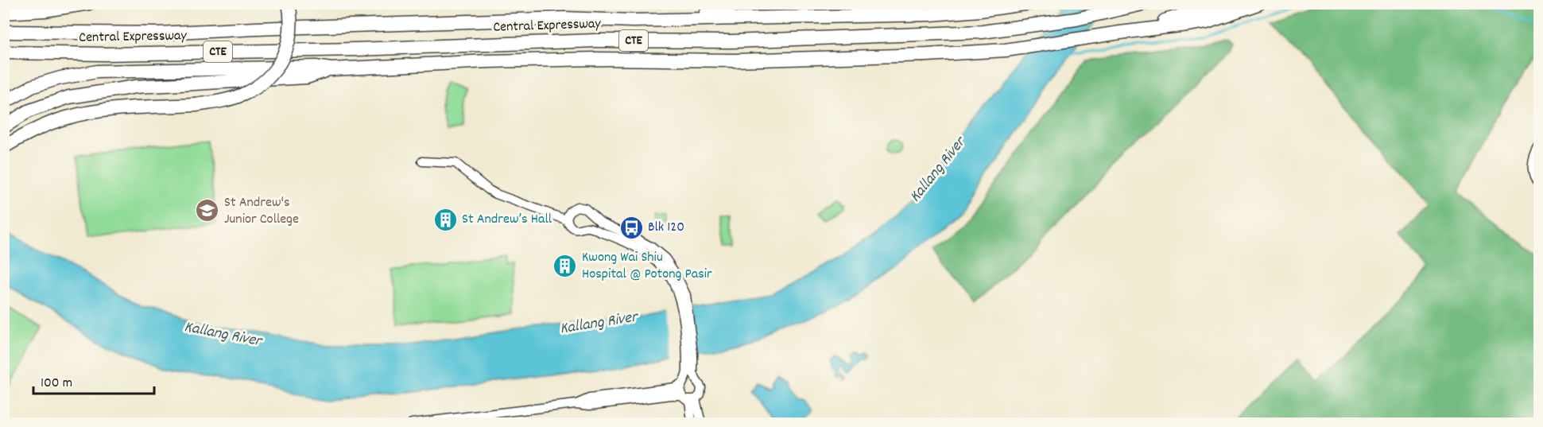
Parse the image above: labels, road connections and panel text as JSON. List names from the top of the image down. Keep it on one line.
{"streets":{"highway":["Central Expressway","CTE"]},"water":["Kallang River"],"places":{"school or university":["St Andrew's Junior College"],"building":["St Andrew’s Hall","Kwong Wai Shiu Hospital @ Potong Pasir"],"bus stop":["Blk 120"]},"scale_bar":"100 m"}
